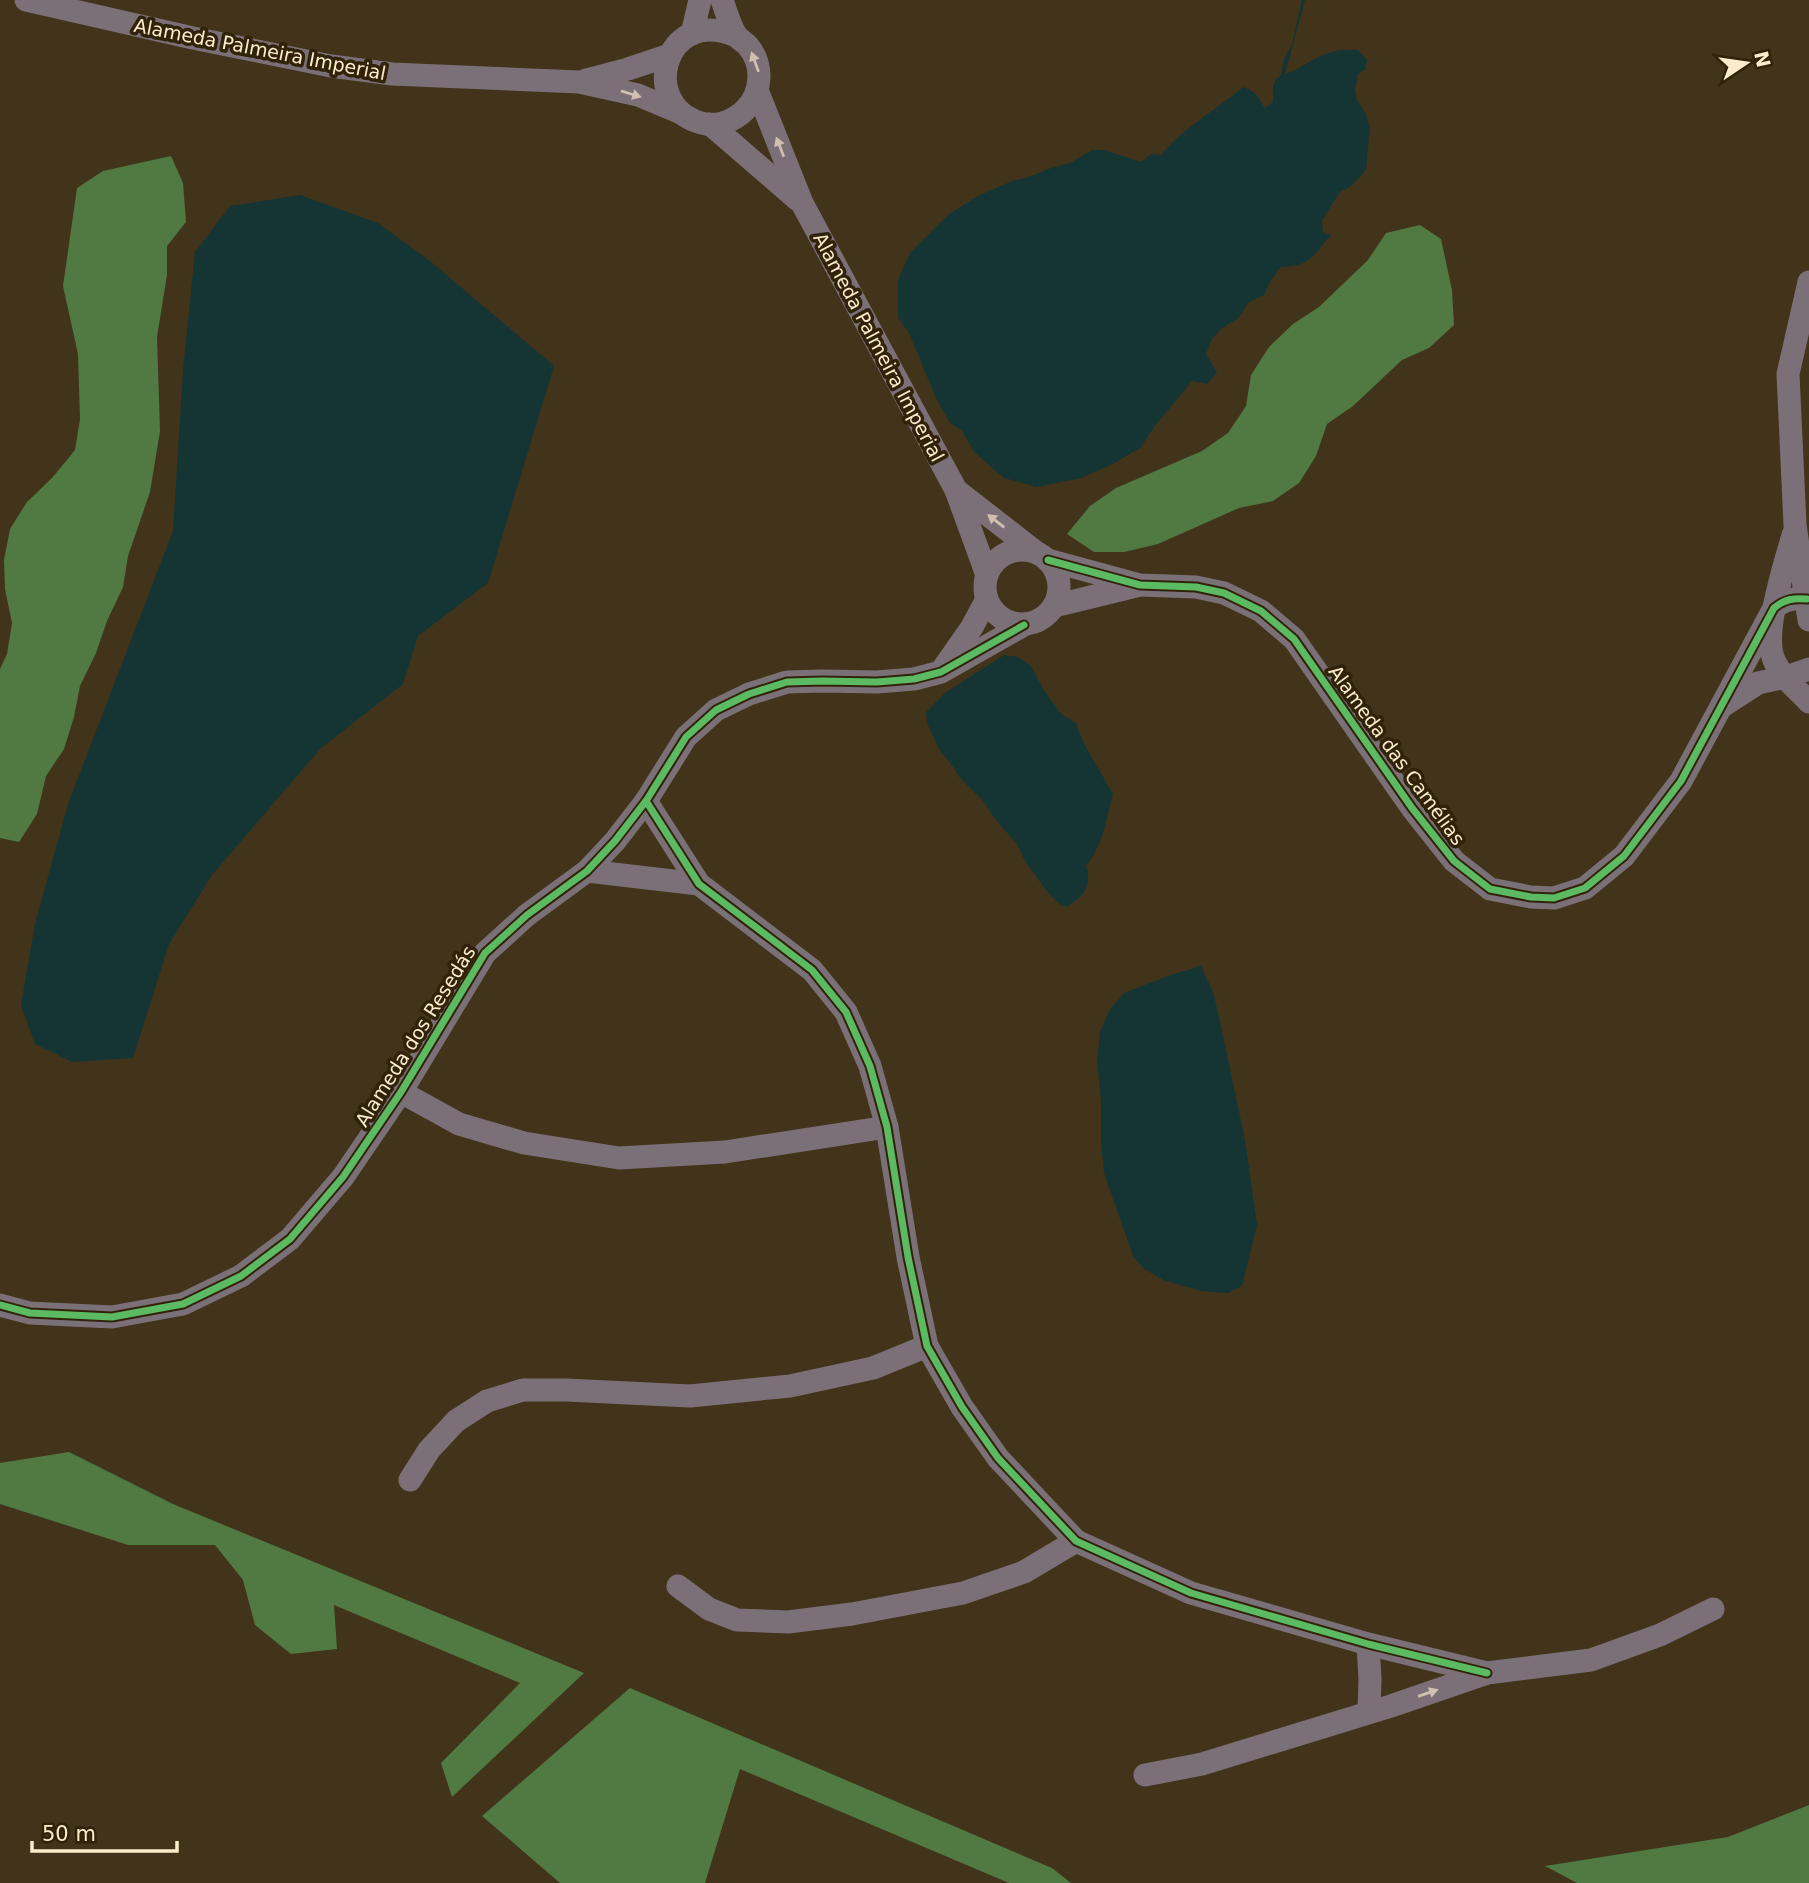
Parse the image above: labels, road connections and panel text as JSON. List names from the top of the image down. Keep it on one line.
{"streets":{"street":["Alameda Palmeira Imperial","Alameda das Camélias","Alameda dos Resedás"]},"crossings":[["Alameda Palmeira Imperial","Alameda dos Resedás"]],"scale_bar":"50 m","north":"right"}
